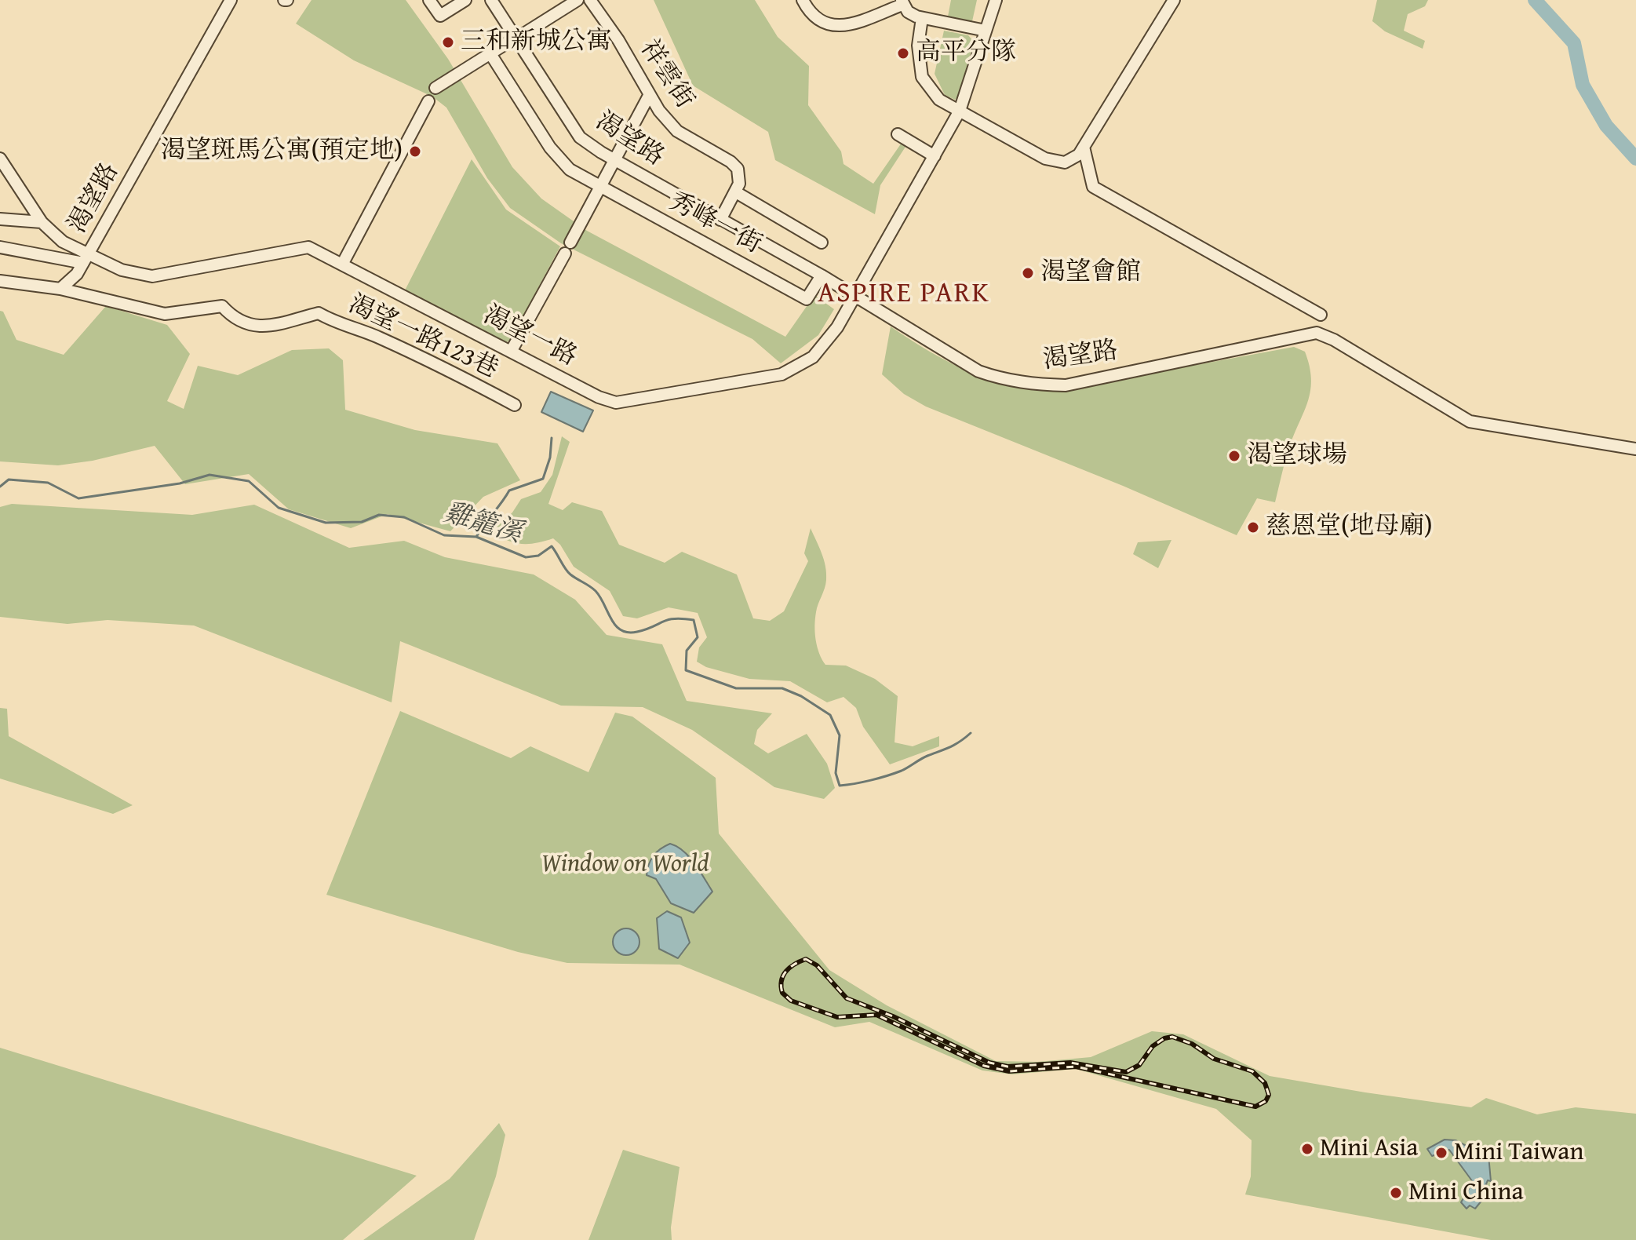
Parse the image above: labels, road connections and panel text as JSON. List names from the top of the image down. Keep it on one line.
{"streets":{"street":["祥雲街","渴望路","秀峰一街","渴望一路","渴望一路123巷"]},"crossings":[["渴望路","秀峰一街"],["渴望路","渴望一路"],["渴望路","渴望一路123巷"]],"districts":["ASPIRE PARK"],"water":["雞籠溪"],"parks":["Window on World"],"places":["三和新城公寓","高平分隊","渴望斑馬公寓(預定地)","渴望會館","渴望球場","慈恩堂(地母廟)","Mini Asia","Mini Taiwan","Mini China"]}
